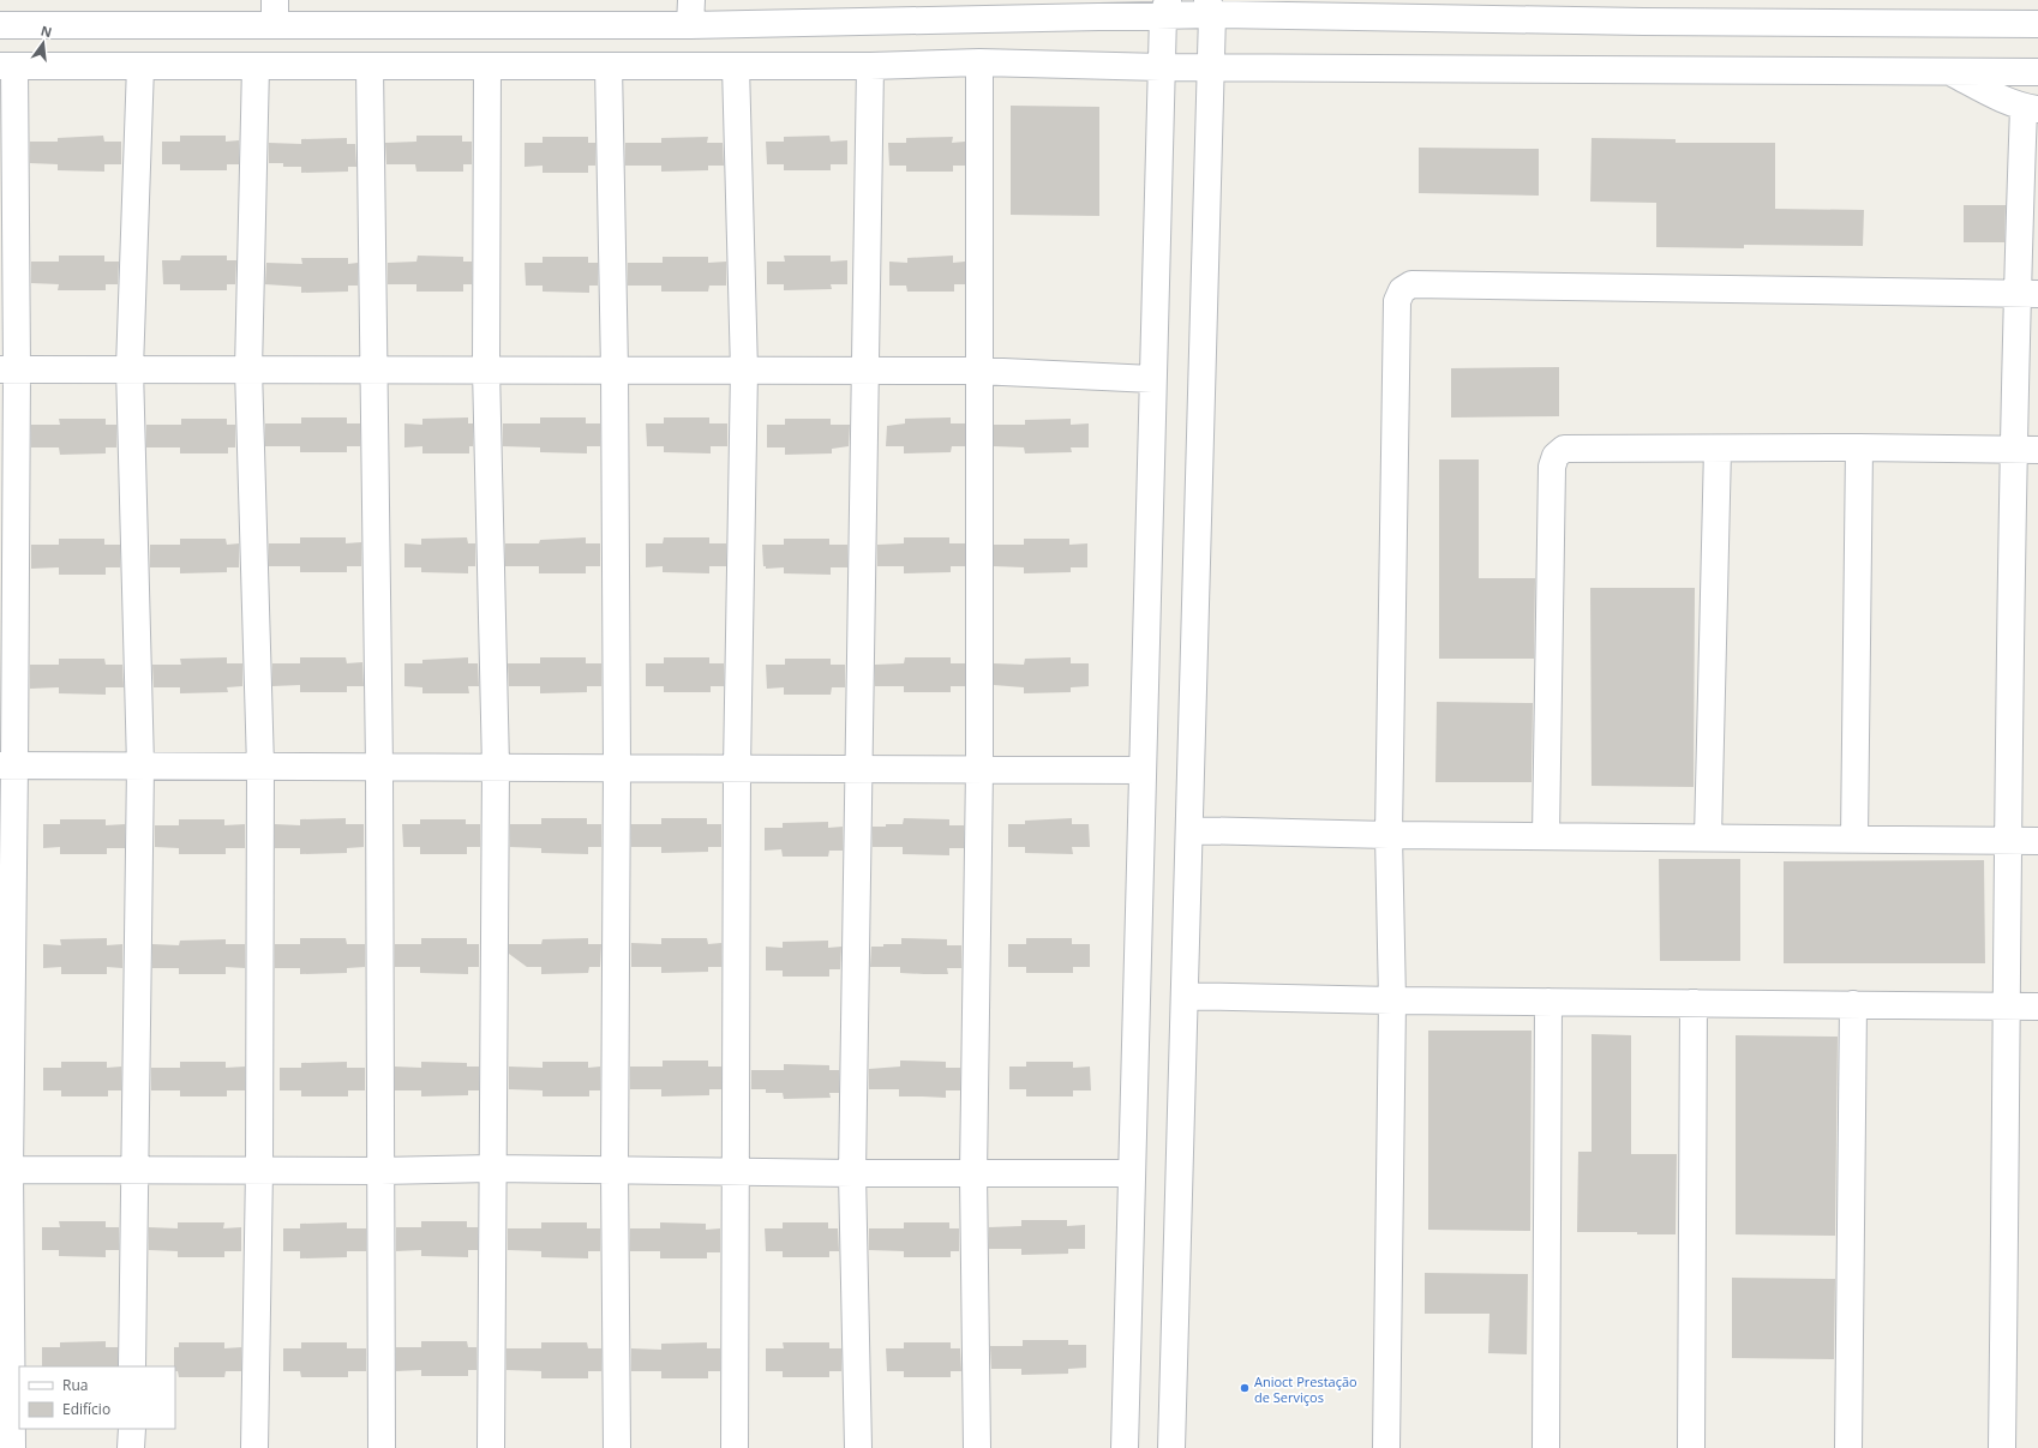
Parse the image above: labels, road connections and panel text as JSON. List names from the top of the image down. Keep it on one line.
{"places":["Anioct Prestação de Serviços"],"legend":["Rua","Edifício"],"north":"top"}
